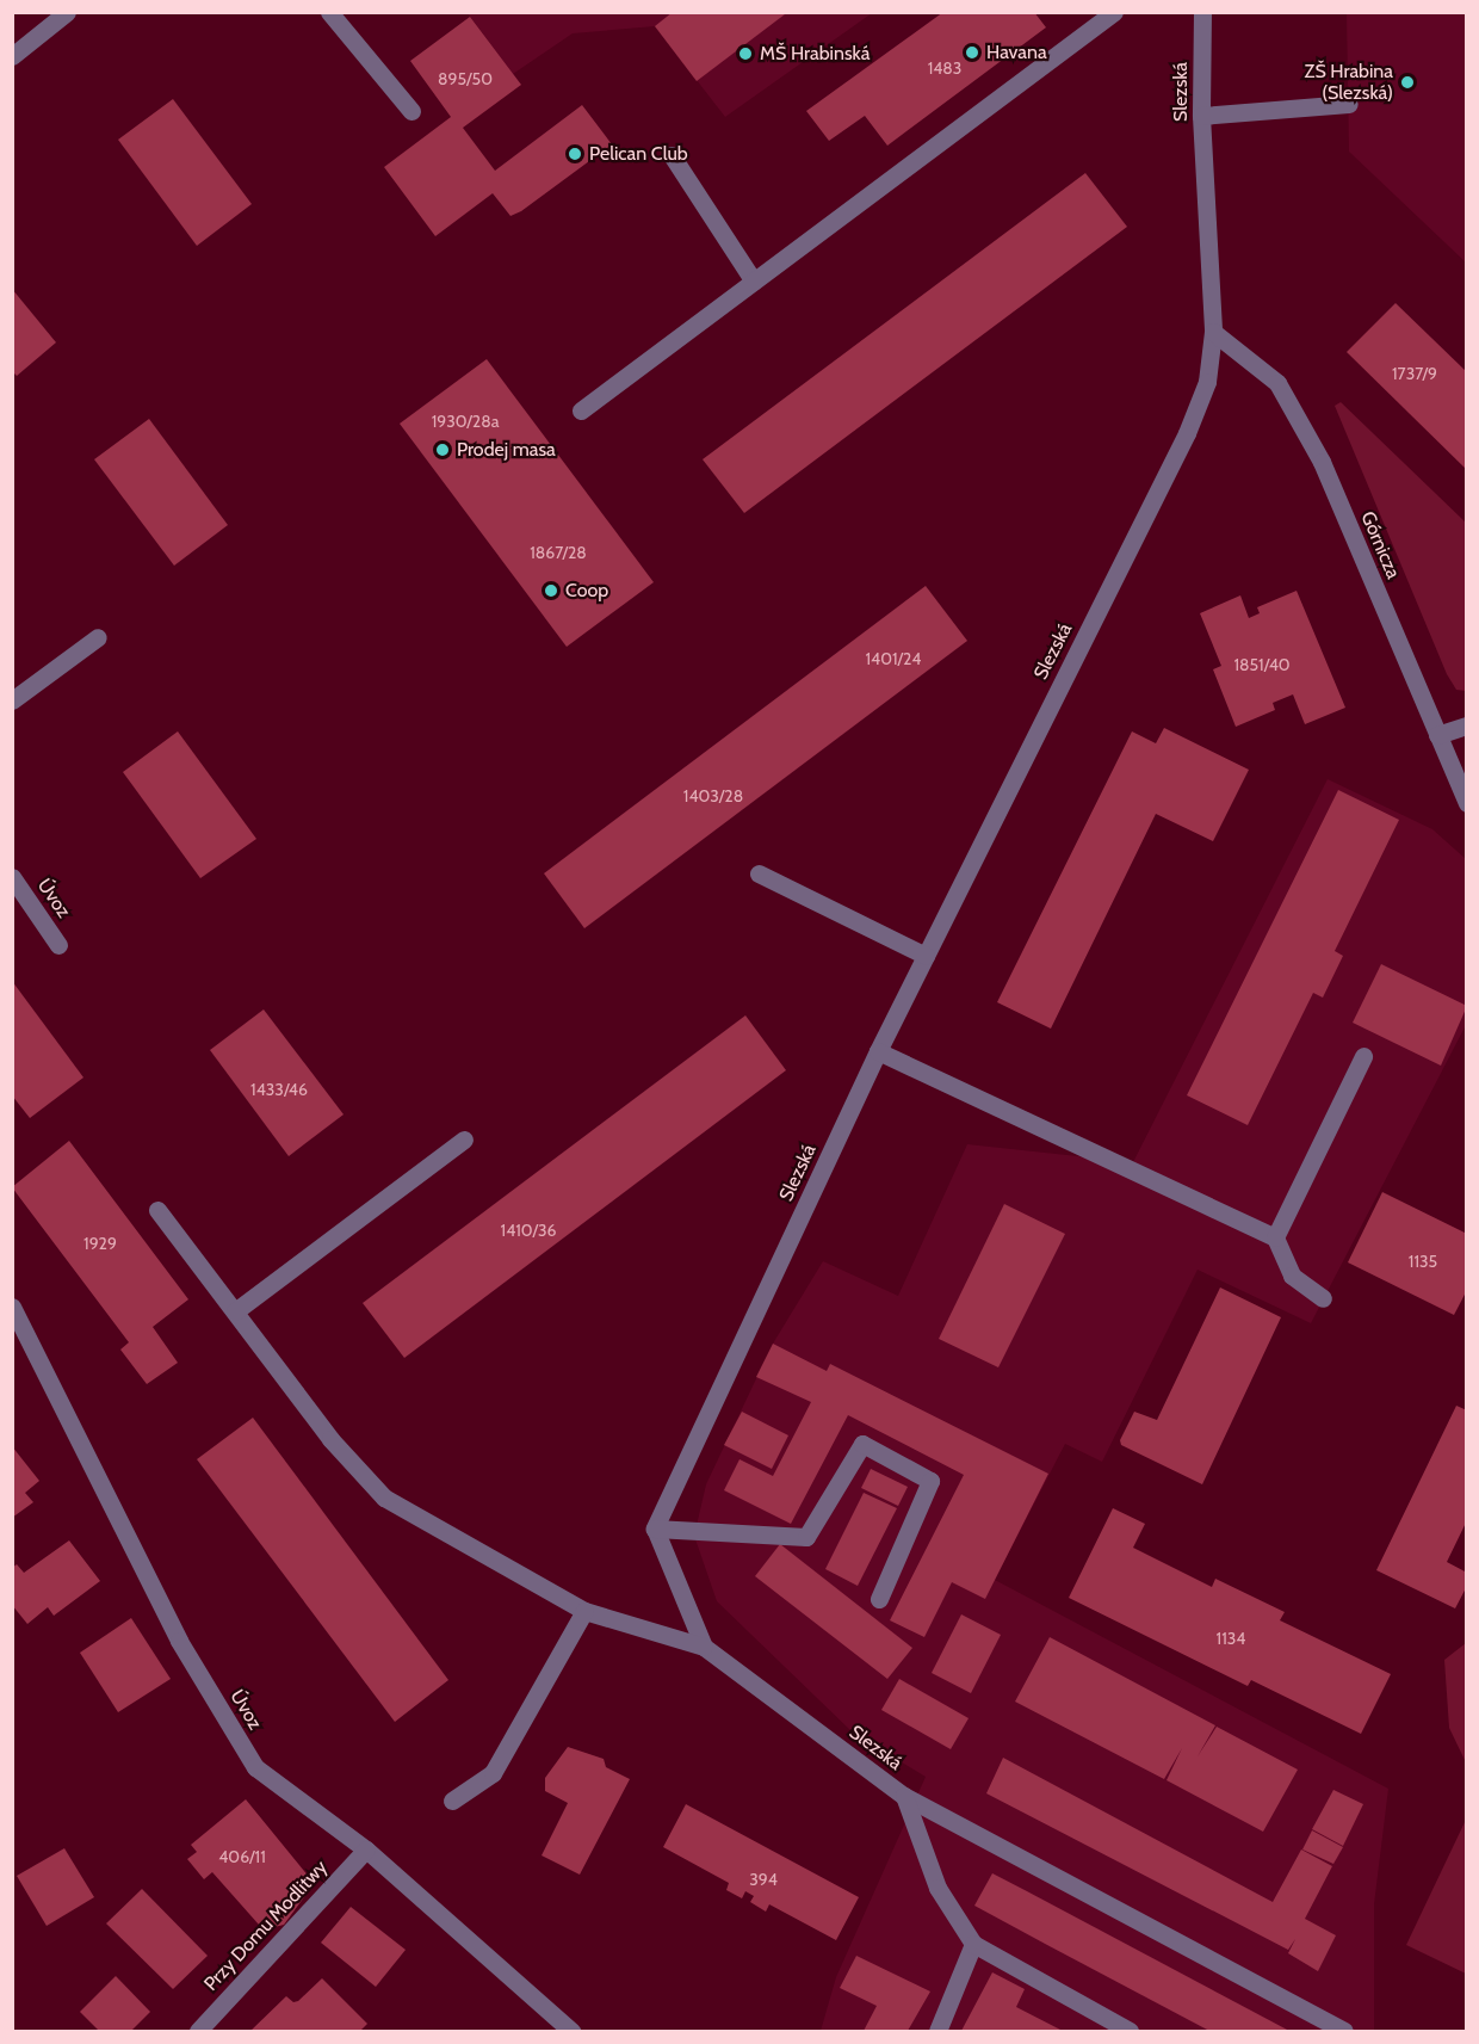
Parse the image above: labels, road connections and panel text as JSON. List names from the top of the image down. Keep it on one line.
{"streets":{"street":["Slezská","Górnicza","Úvoz","Przy Domu Modlitwy"]},"crossings":[["Slezská","Górnicza"],["Úvoz","Przy Domu Modlitwy"]],"places":["Havana","MŠ Hrabinská","ZŠ Hrabina (Slezská)","Pelican Club","Prodej masa","Coop"],"house_numbers":["1483","895/50","1737/9","1930/28a","1867/28","1401/24","1851/40","1403/28","1433/46","1410/36","1929","1135","1134","406/11","394"]}
